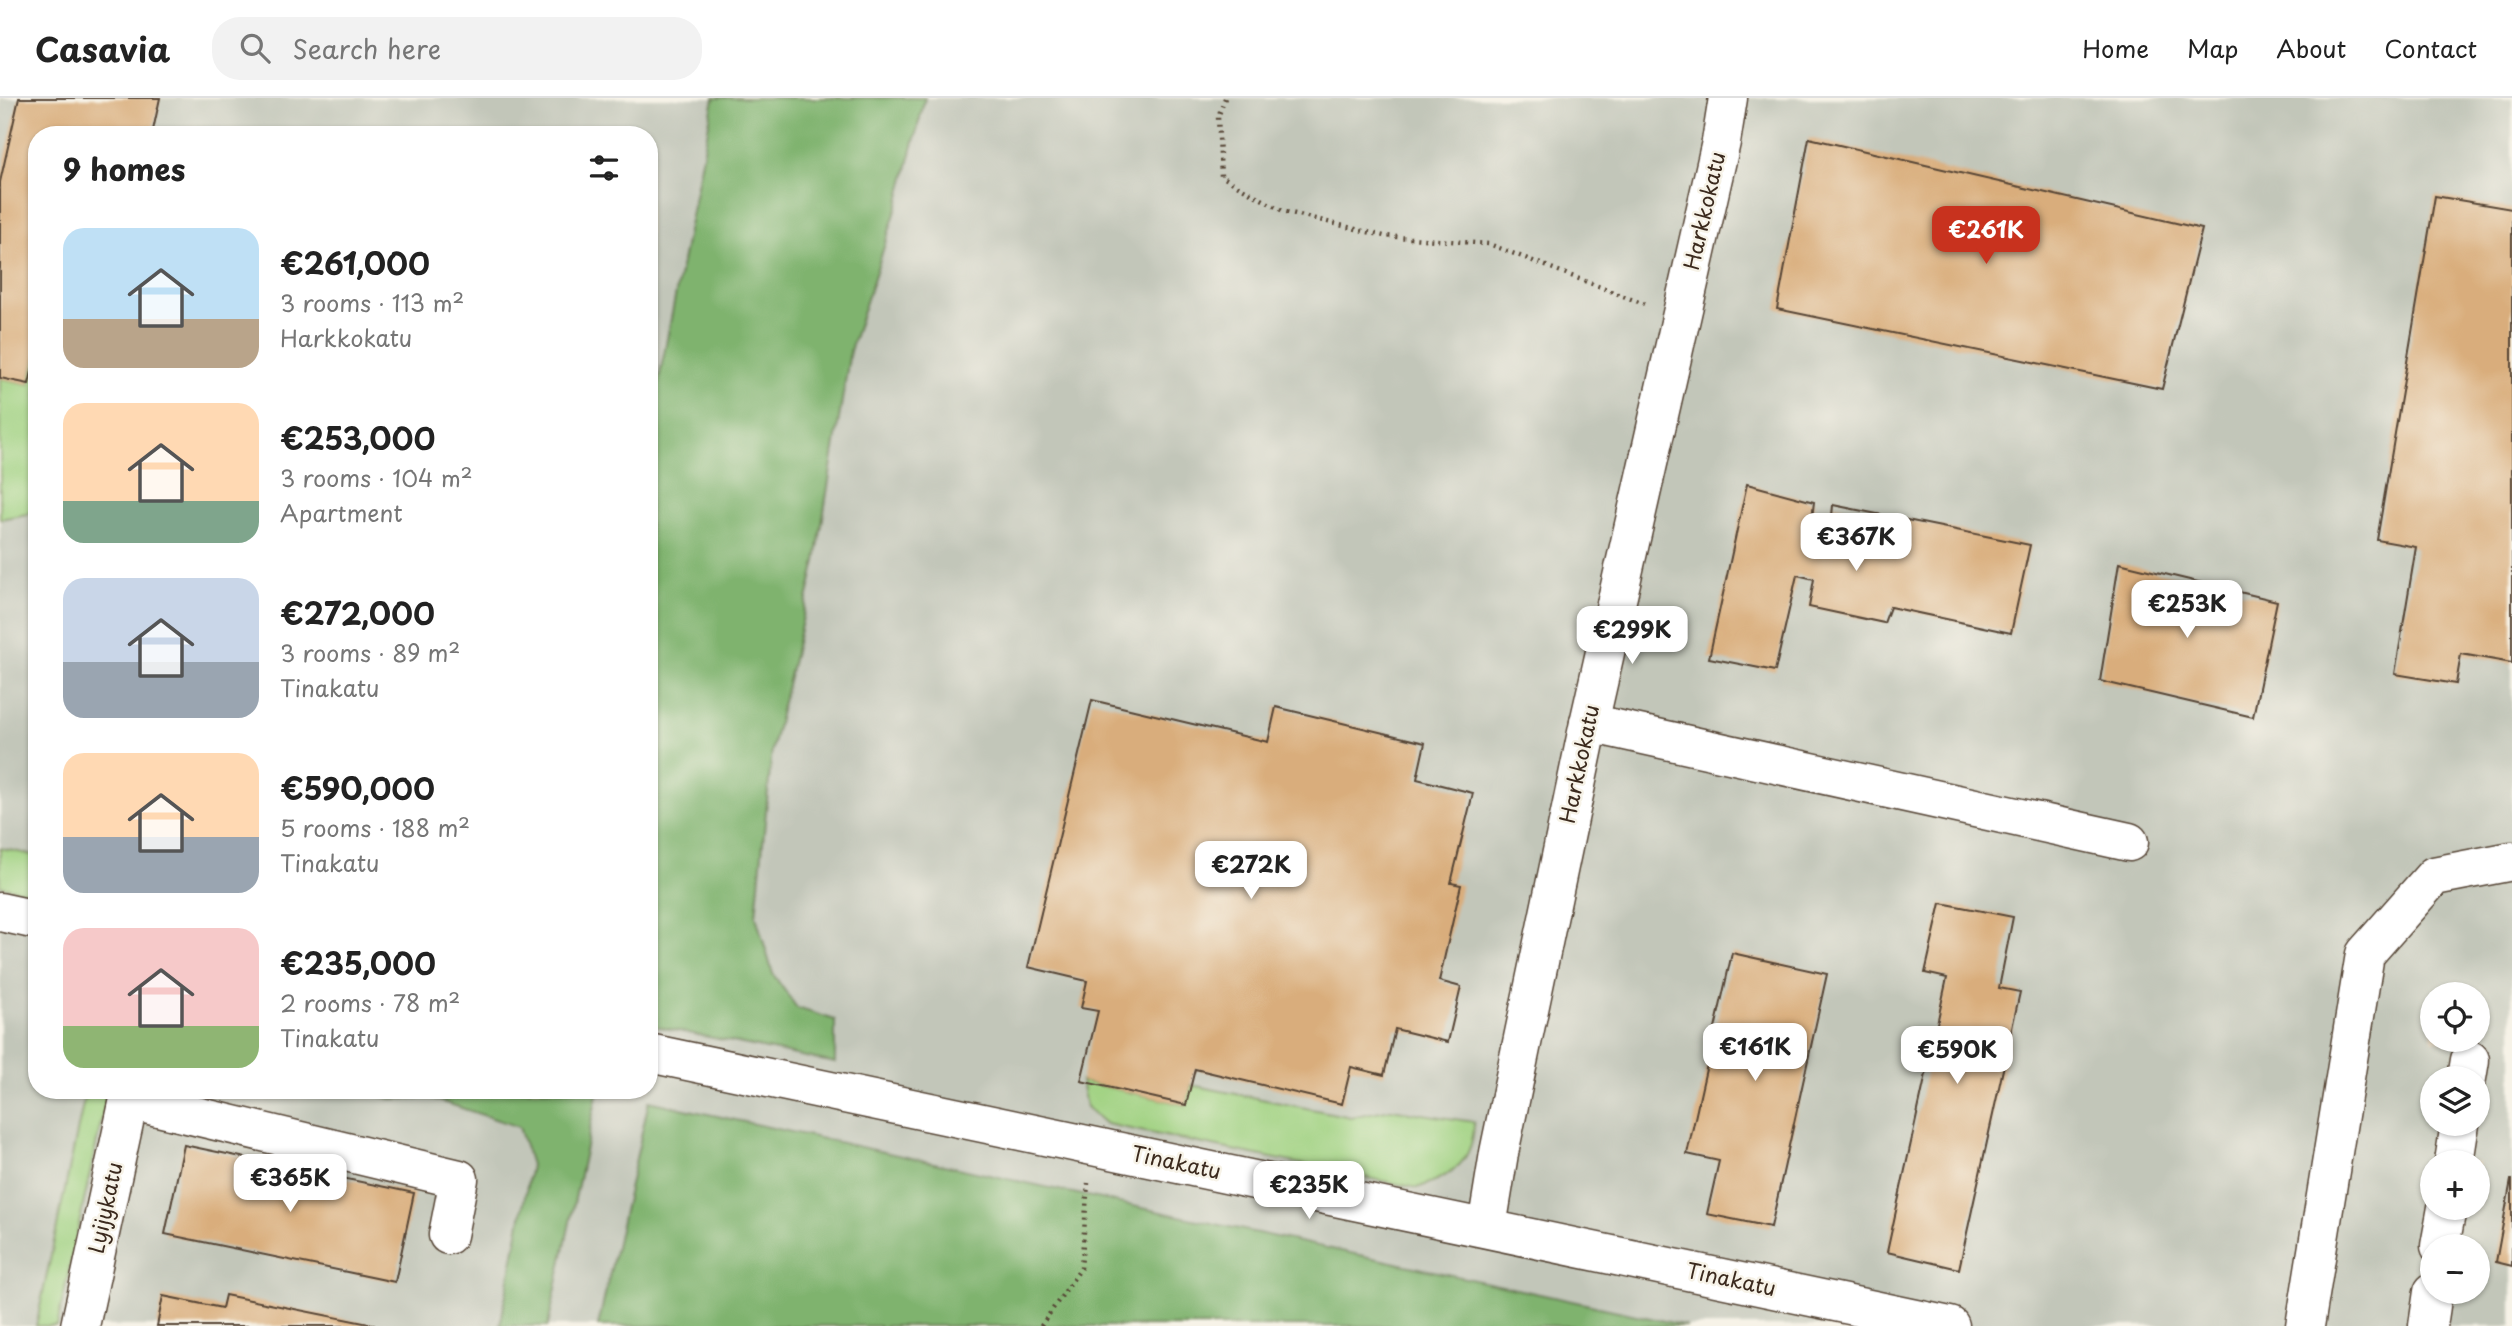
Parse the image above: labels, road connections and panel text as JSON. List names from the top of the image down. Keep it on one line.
{"streets":{"street":["Harkkokatu","Tinakatu","Lyijykatu"]},"crossings":[["Harkkokatu","Tinakatu"]],"page":{"header":"Casavia","search":"Search here","nav":["Home","Map","About","Contact"],"heading":"9 homes","price":["€261K","€367K","€253K","€299K","€272K","€161K","€590K","€365K","€235K"],"list":[{"name":"€261,000","note":"3 rooms · 113 m² · Harkkokatu"},{"name":"€253,000","note":"3 rooms · 104 m² · Apartment"},{"name":"€272,000","note":"3 rooms · 89 m² · Tinakatu"},{"name":"€590,000","note":"5 rooms · 188 m² · Tinakatu"},{"name":"€235,000","note":"2 rooms · 78 m² · Tinakatu"}],"map_buttons":["+","−"]}}
